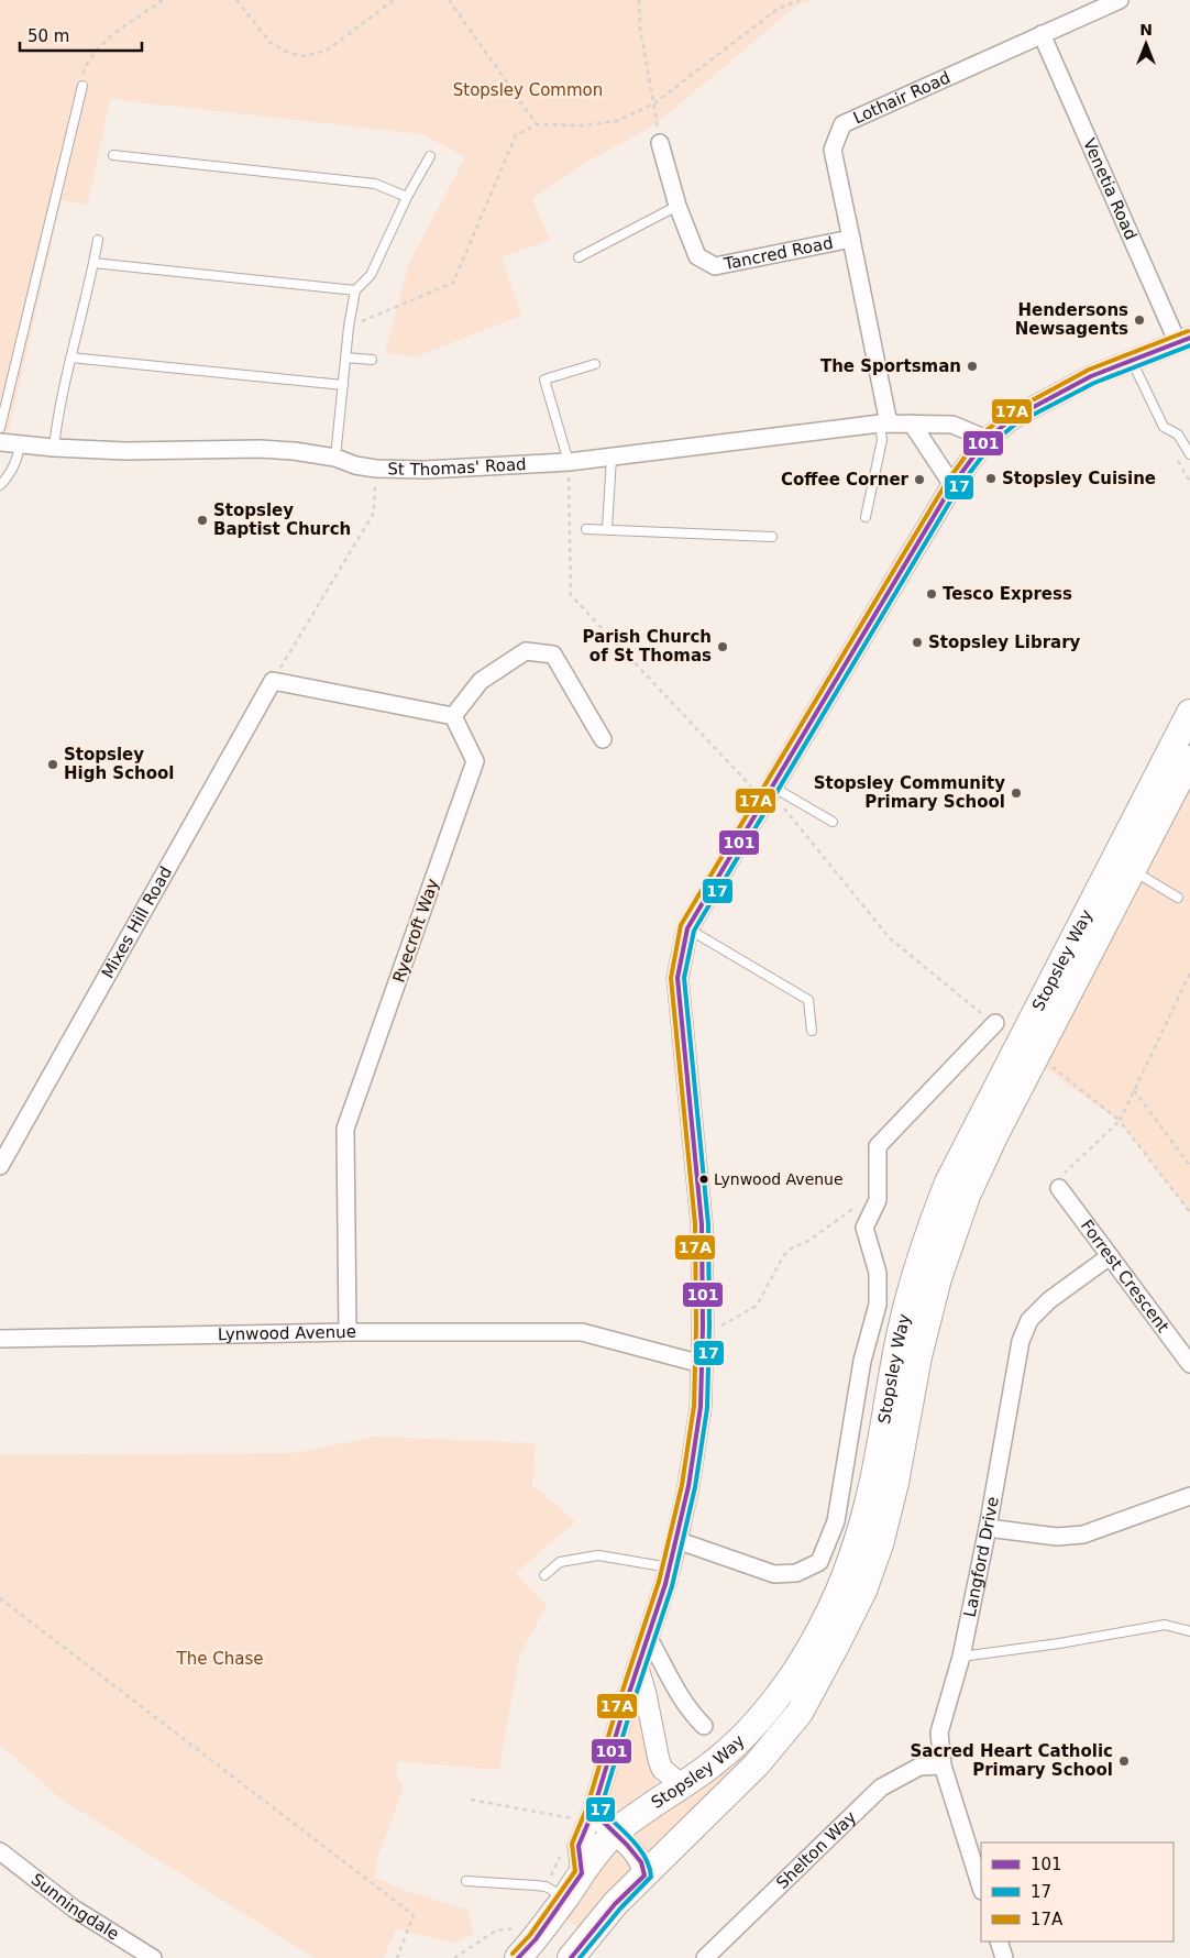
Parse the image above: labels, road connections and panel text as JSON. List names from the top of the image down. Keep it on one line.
{"streets":{"main road":["Stopsley Way"],"street":["Lothair Road","Venetia Road","Tancred Road","St Thomas' Road","Mixes Hill Road","Ryecroft Way","Forrest Crescent","Lynwood Avenue","Langford Drive","Shelton Way","Sunningdale"]},"crossings":[["Lothair Road","Venetia Road"],["Lothair Road","Tancred Road"],["Lothair Road","St Thomas' Road"],["Ryecroft Way","Lynwood Avenue"],["Forrest Crescent","Langford Drive"],["Langford Drive","Shelton Way"]],"parks":["Stopsley Common","The Chase"],"places":["Hendersons Newsagents","The Sportsman","Stopsley Cuisine","Coffee Corner","Stopsley Baptist Church","Tesco Express","Stopsley Library","Parish Church of St Thomas","Stopsley High School","Stopsley Community Primary School","Lynwood Avenue","Sacred Heart Catholic Primary School"],"lines":["transit line 17A","transit line 101","transit line 17"],"legend":["101","17","17A"],"scale_bar":"50 m","north":"top"}
